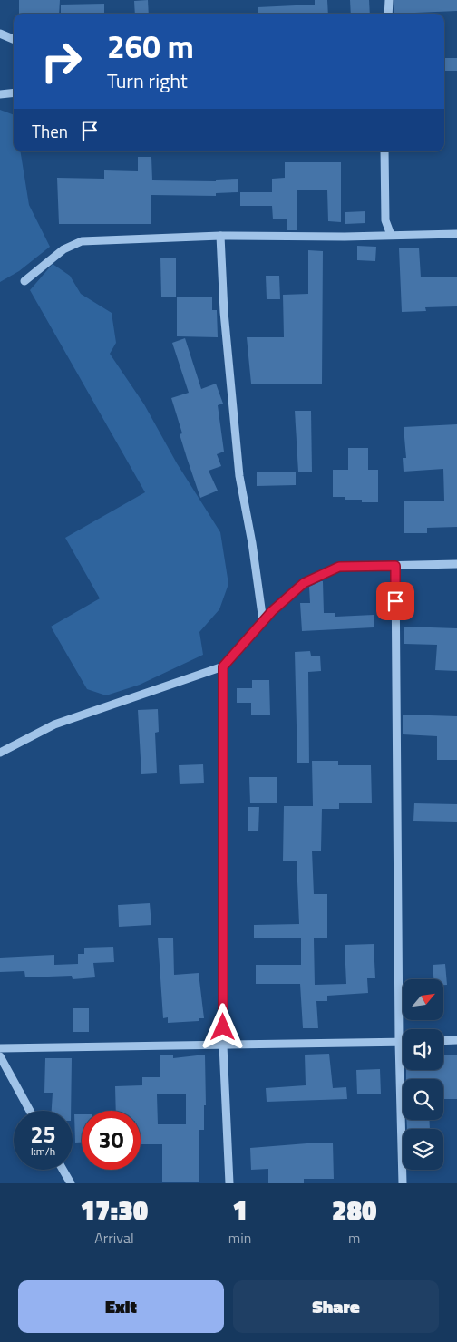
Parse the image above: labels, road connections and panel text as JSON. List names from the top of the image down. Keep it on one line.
{"north":"top right","page":{"turn":["260 m","Turn right"],"then":"Then","speed":"25 km/h","limit":"30","eta":["17:30","Arrival","1","min","280","m"],"buttons":["Exit","Share"]}}
